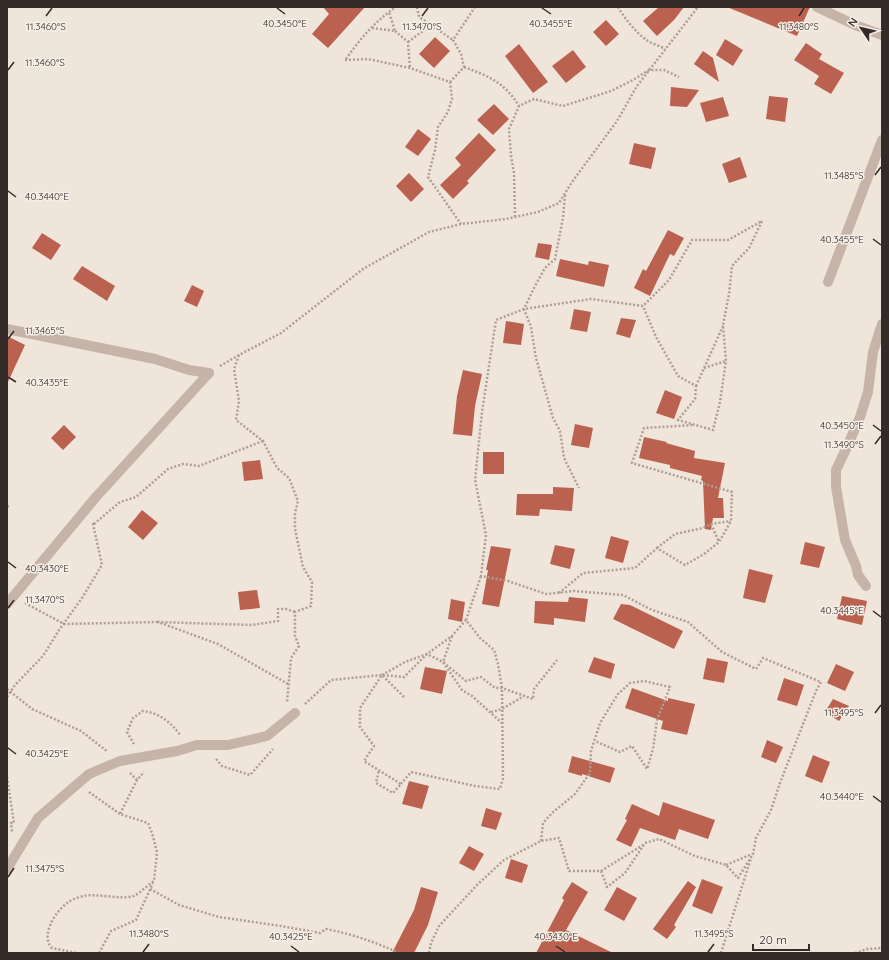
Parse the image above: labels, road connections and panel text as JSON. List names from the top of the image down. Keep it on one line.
{"scale_bar":"20 m","north":"top left","coordinates":["40.3450°E","40.3455°E","11.3460°S","11.3470°S","11.3480°S","11.3485°S","40.3440°E","11.3465°S","40.3435°E","11.3490°S","40.3430°E","40.3445°E","11.3495°S","40.3425°E","11.3475°S"]}
